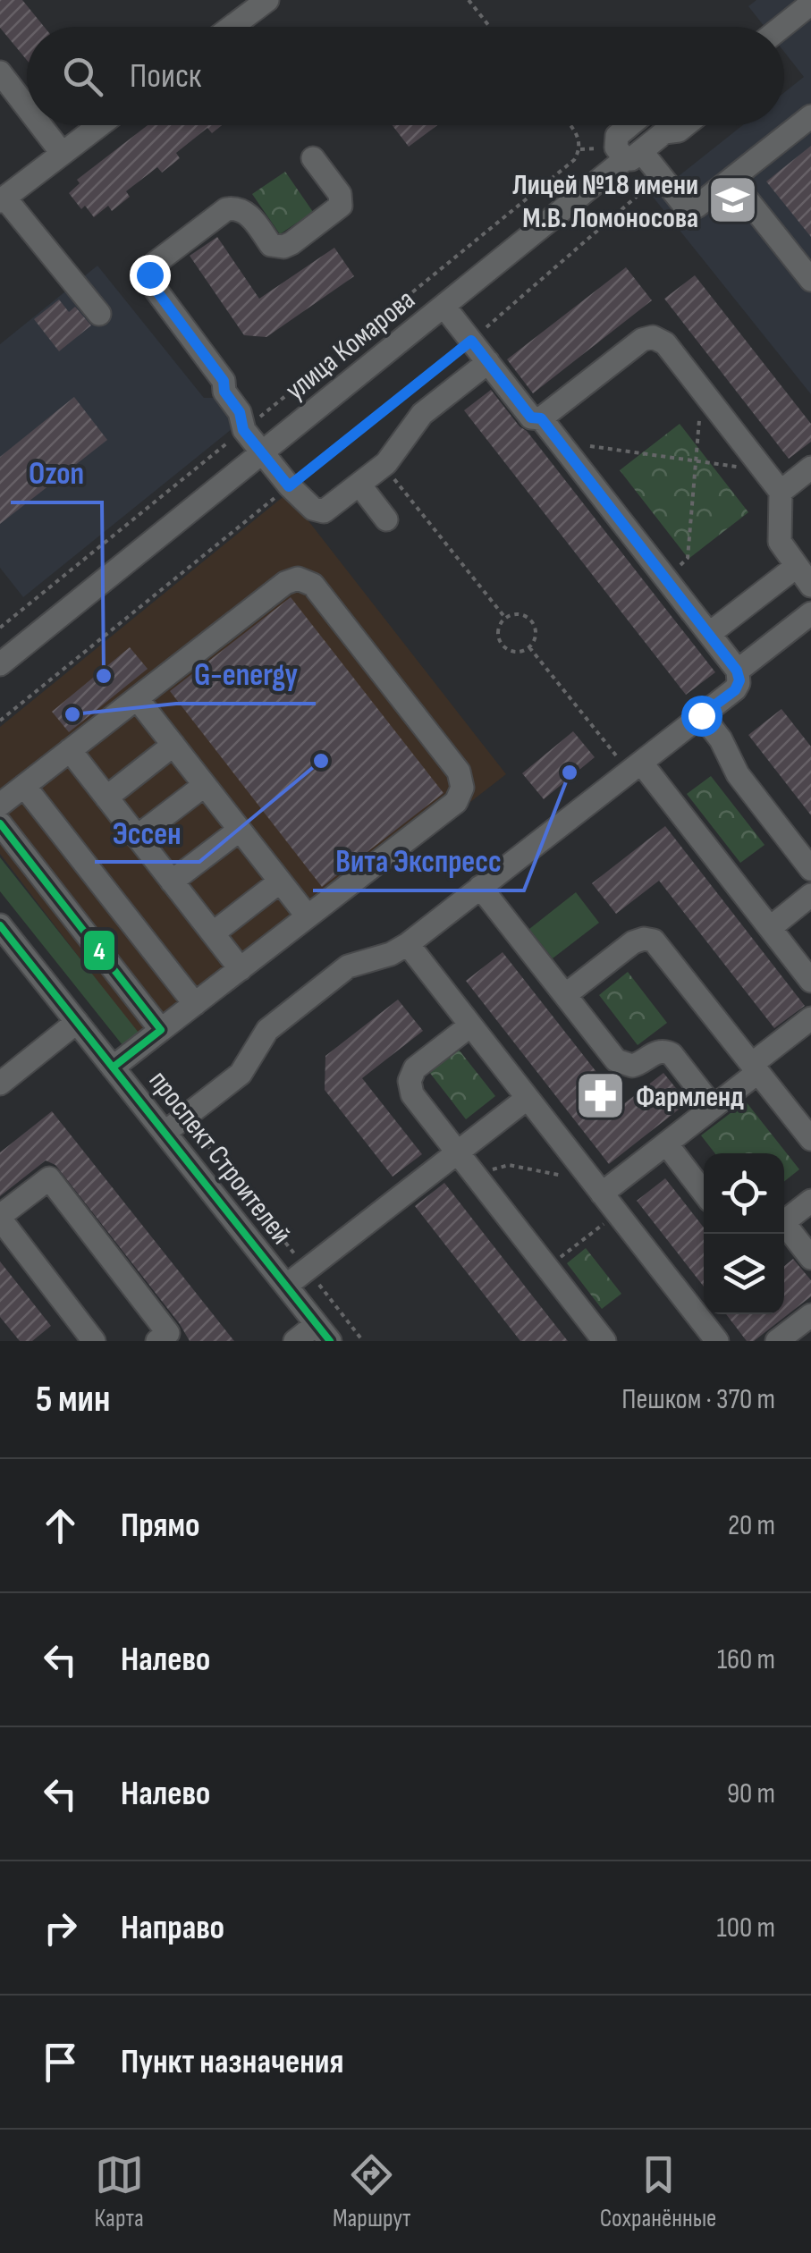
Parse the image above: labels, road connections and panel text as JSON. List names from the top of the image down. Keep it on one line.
{"streets":{"street":["улица Комарова","проспект Строителей"]},"places":{"school or university":["Лицей №18 имени М.В. Ломоносова"],"other":["Ozon","G-energy","Эссен","Вита Экспресс"],"pharmacy":["Фармленд"]},"lines":["transit line 4"],"page":{"search":"Поиск","heading":["5 мин","Пешком · 370 m"],"list":[["Прямо","20 m"],["Налево","160 m"],["Налево","90 m"],["Направо","100 m"],"Пункт назначения"],"nav":["Карта","Маршрут","Сохранённые"]}}
